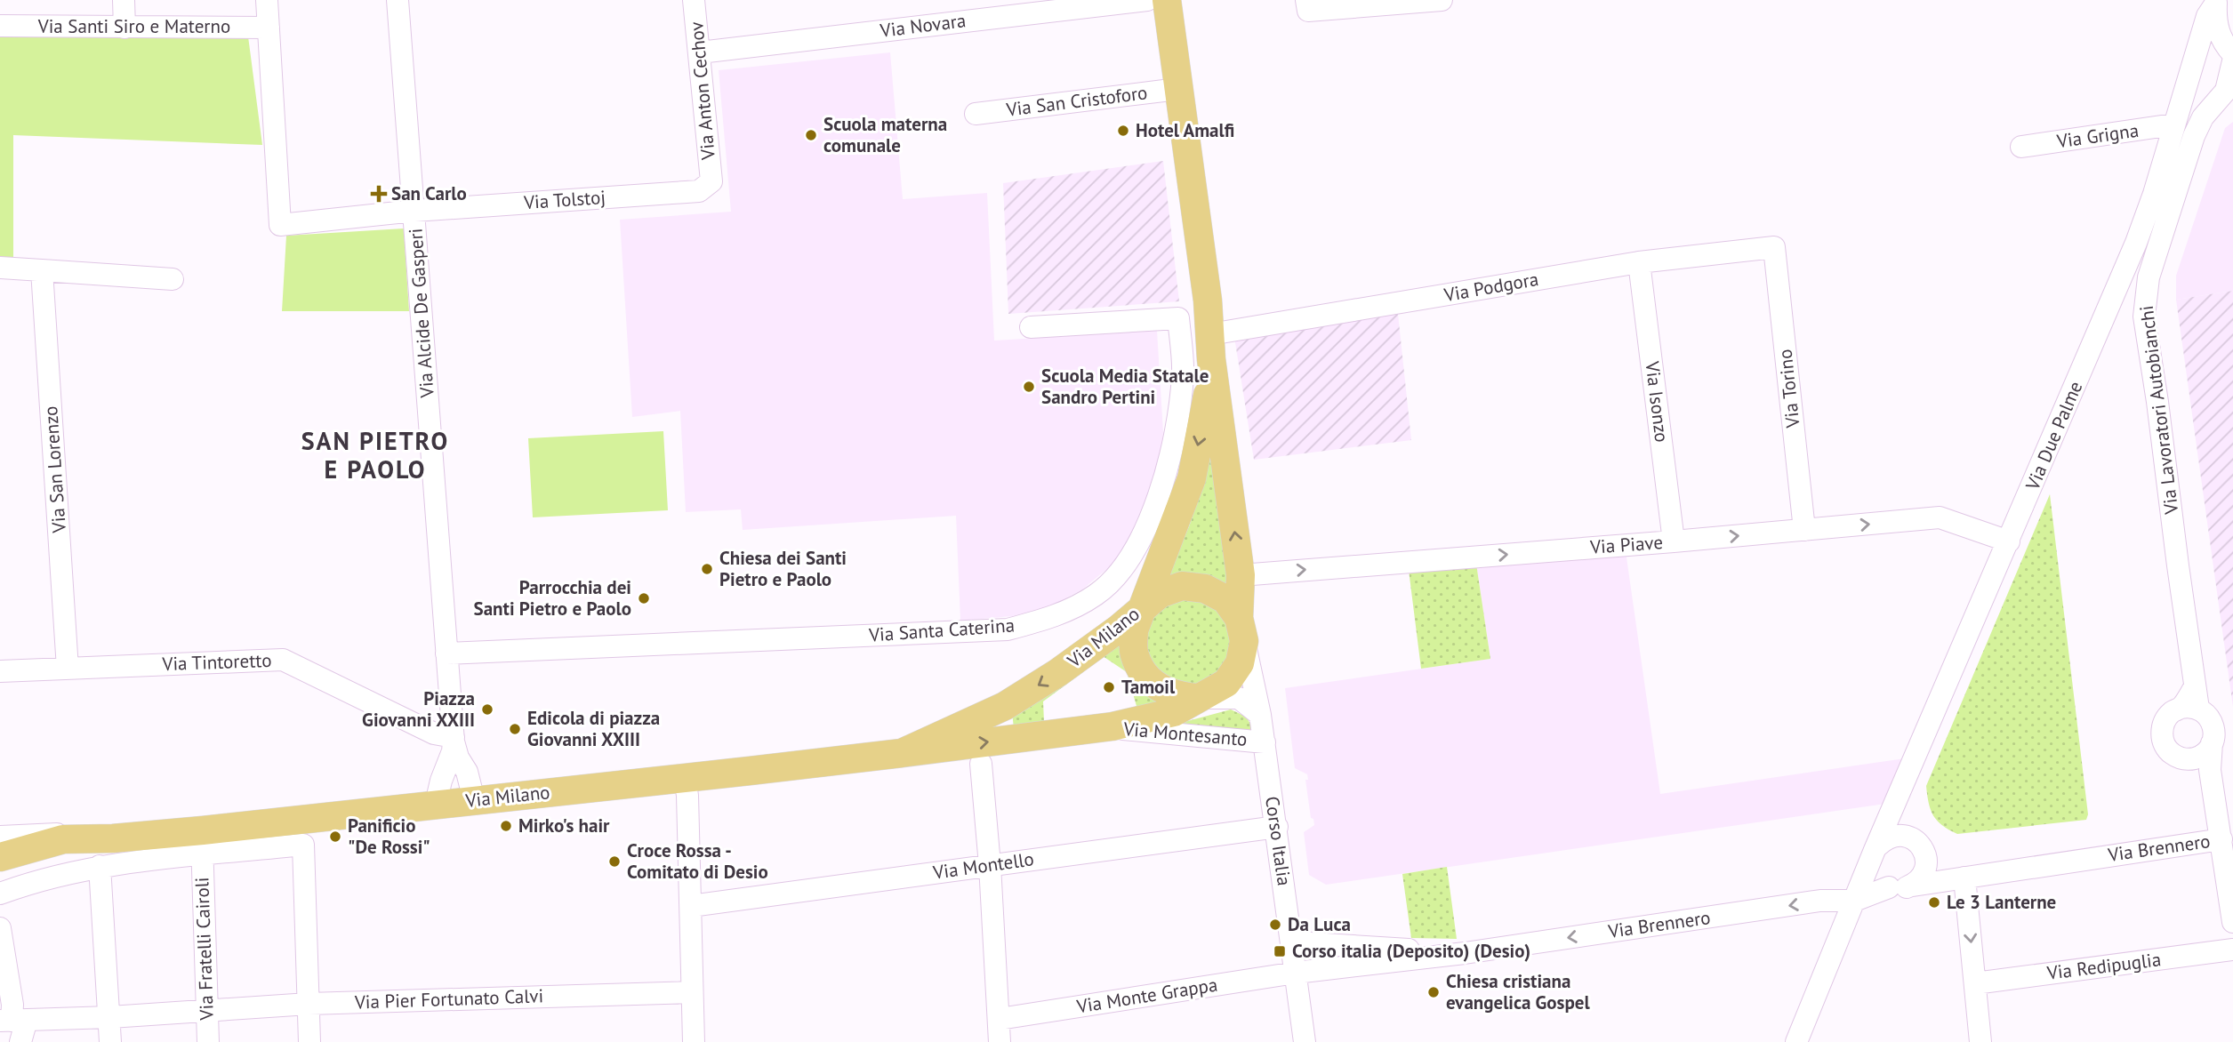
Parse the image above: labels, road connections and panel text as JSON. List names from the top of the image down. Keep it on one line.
{"streets":{"main road":["Via Milano"],"street":["Via Novara","Via Santi Siro e Materno","Via Anton Cechov","Via San Cristoforo","Via Grigna","Via Tolstoj","Via Podgora","Via Alcide De Gasperi","Via Torino","Via Isonzo","Via Lavoratori Autobianchi","Via Due Palme","Via San Lorenzo","Via Piave","Via Santa Caterina","Via Tintoretto","Via Montesanto","Corso Italia","Via Brennero","Via Montello","Via Fratelli Cairoli","Via Redipuglia","Via Monte Grappa","Via Pier Fortunato Calvi"]},"crossings":[["Via Novara","Via Anton Cechov"],["Via Anton Cechov","Via Tolstoj"],["Via San Cristoforo","Via Milano"],["Via Grigna","Via Due Palme"],["Via Tolstoj","Via Alcide De Gasperi"],["Via Podgora","Via Torino"],["Via Podgora","Via Isonzo"],["Via Podgora","Via Milano"],["Via Alcide De Gasperi","Via Santa Caterina"],["Via Alcide De Gasperi","Via Tintoretto"],["Via Torino","Via Piave"],["Via Isonzo","Via Piave"],["Via Due Palme","Via Piave"],["Via Due Palme","Via Brennero"],["Via San Lorenzo","Via Tintoretto"],["Via Piave","Via Milano"],["Via Milano","Via Montesanto"],["Via Milano","Corso Italia"],["Via Milano","Via Fratelli Cairoli"],["Via Montesanto","Corso Italia"],["Corso Italia","Via Brennero"],["Corso Italia","Via Montello"],["Corso Italia","Via Monte Grappa"],["Via Brennero","Via Monte Grappa"],["Via Fratelli Cairoli","Via Pier Fortunato Calvi"]],"one_way":["Via Piave","Via Brennero"],"districts":["SAN PIETRO E PAOLO"],"places":{"other":["Hotel Amalfi","Scuola materna comunale","Scuola Media Statale Sandro Pertini","Chiesa dei Santi Pietro e Paolo","Parrocchia dei Santi Pietro e Paolo","Tamoil","Piazza Giovanni XXIII","Edicola di piazza Giovanni XXIII","Mirko's hair","Panificio \"De Rossi\"","Croce Rossa - Comitato di Desio","Le 3 Lanterne","Da Luca","Chiesa cristiana evangelica Gospel"],"health":["San Carlo"],"transit":["Corso italia (Deposito) (Desio)"]}}
